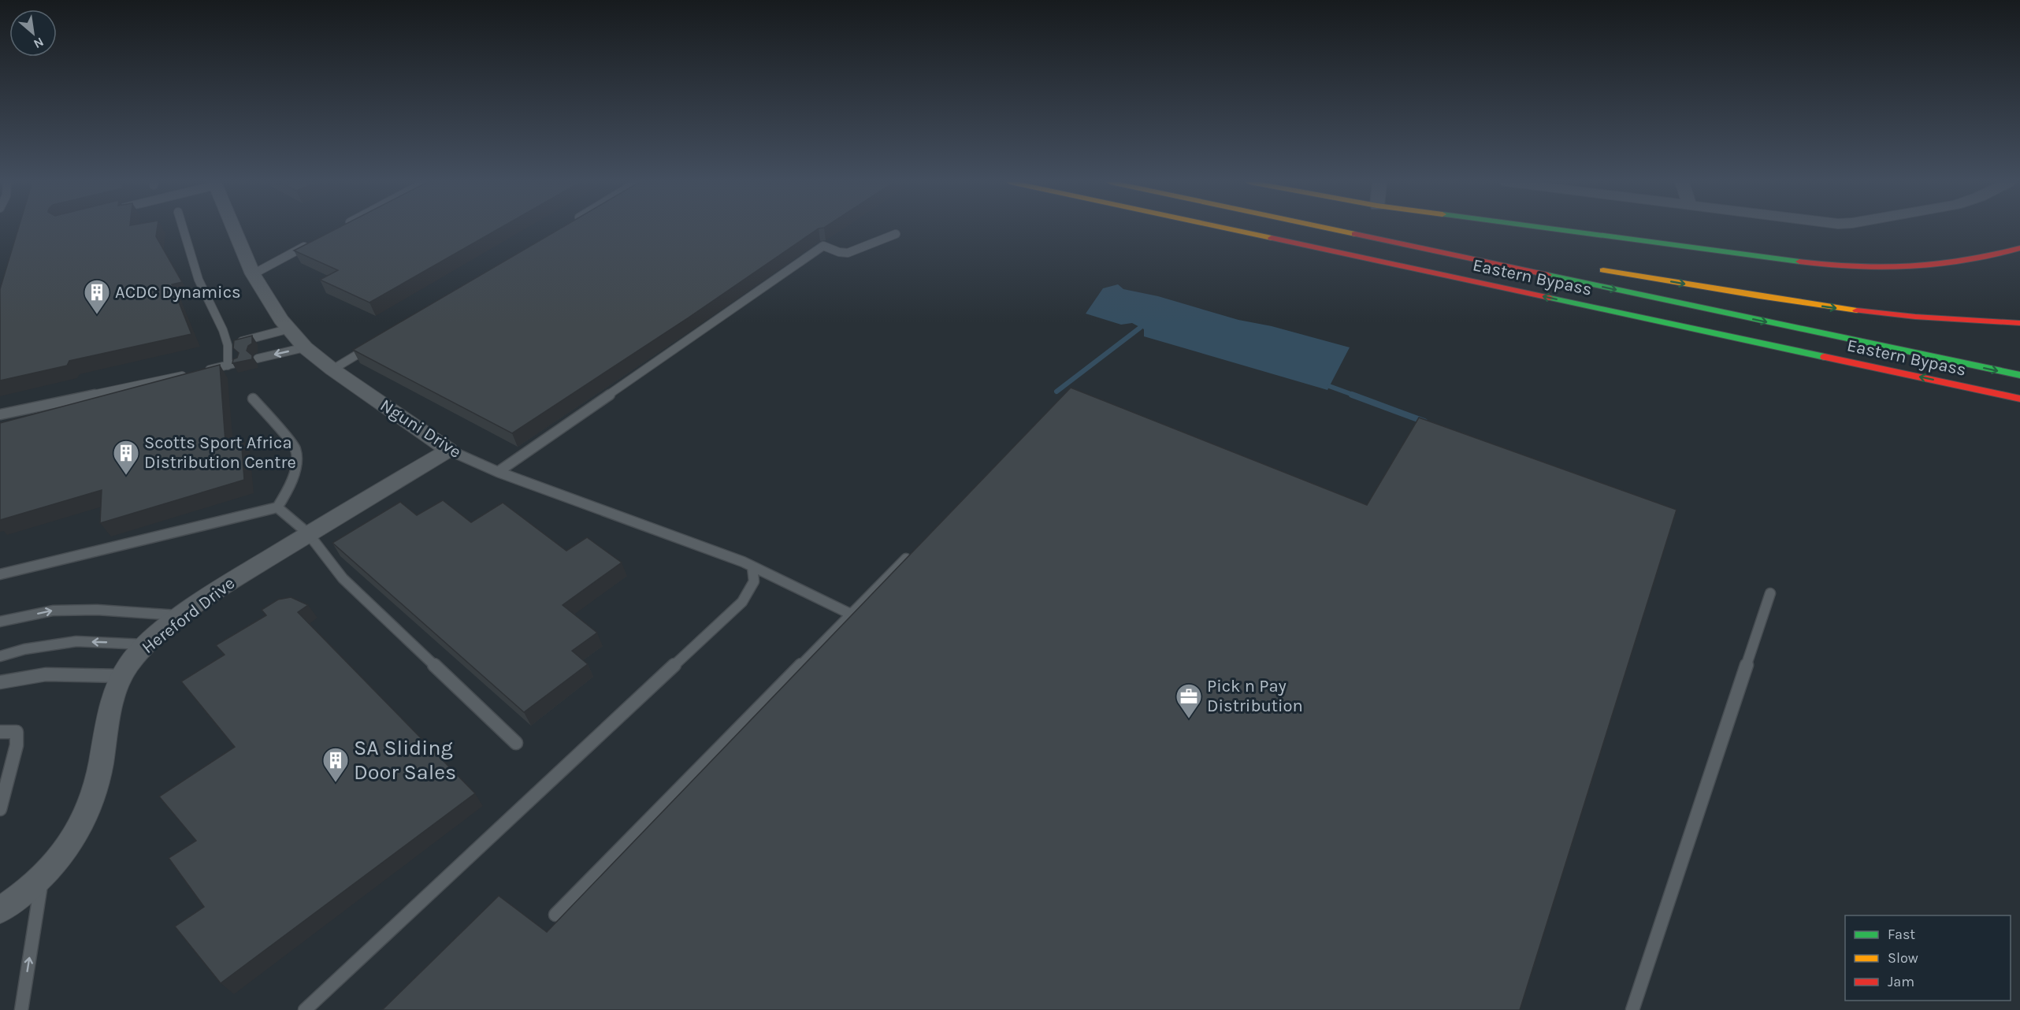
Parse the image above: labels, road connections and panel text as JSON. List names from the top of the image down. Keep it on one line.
{"streets":{"main road":["Eastern Bypass"],"street":["Nguni Drive","Hereford Drive"]},"crossings":[["Nguni Drive","Hereford Drive"]],"places":{"building":["ACDC Dynamics","Scotts Sport Africa Distribution Centre","SA Sliding Door Sales"],"office":["Pick n Pay Distribution"]},"legend":["Fast","Slow","Jam"],"north":"bottom right"}
